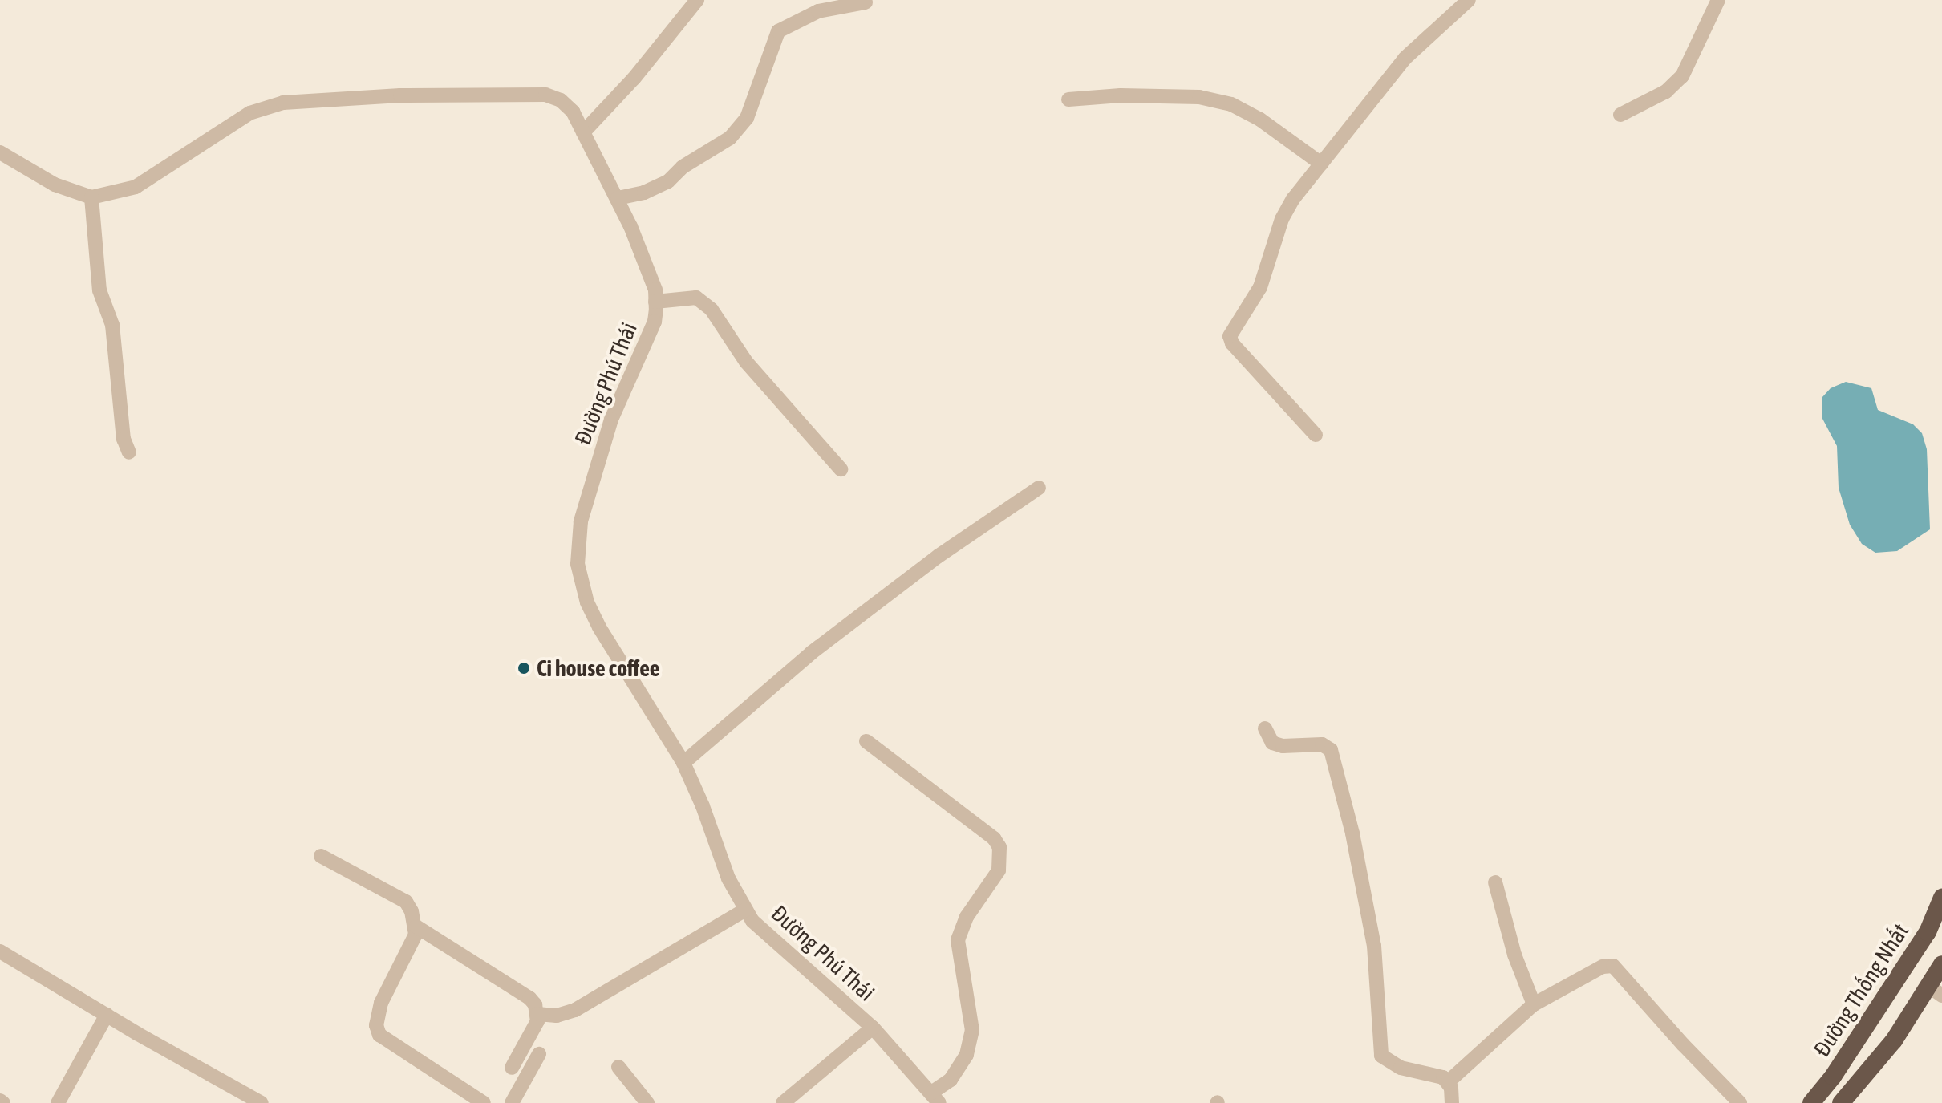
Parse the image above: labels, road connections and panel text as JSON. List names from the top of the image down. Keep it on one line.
{"streets":{"highway":["Đường Thống Nhất"],"street":["Đường Phú Thái"]},"places":["Ci house coffee"]}
